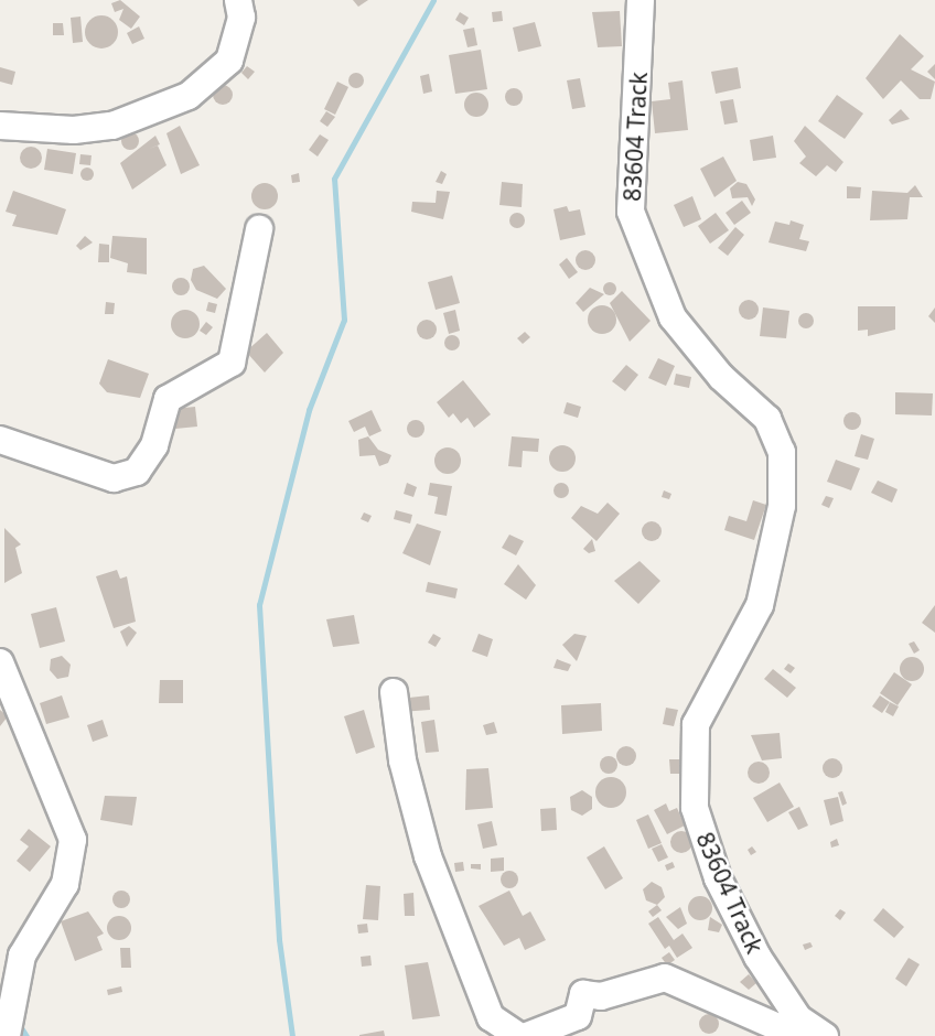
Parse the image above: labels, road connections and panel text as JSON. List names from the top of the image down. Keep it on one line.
{"streets":{"street":["83604 Track"]}}
